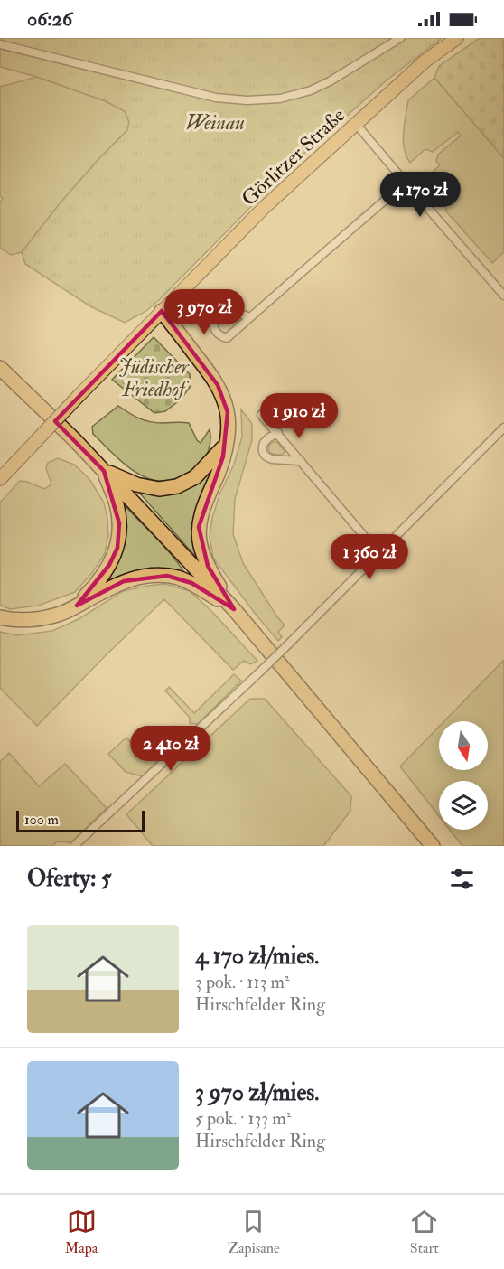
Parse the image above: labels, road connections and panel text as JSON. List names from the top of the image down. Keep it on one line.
{"streets":{"main road":["Görlitzer Straße"]},"parks":["Weinau","Jüdischer Friedhof"],"scale_bar":"100 m","north":"bottom","page":{"status":"06:26","price":["4 170 zł","3 970 zł","1 910 zł","1 360 zł","2 410 zł"],"scale":"100 m","heading":"Oferty: 5","list":[{"name":"4 170 zł/mies.","note":"3 pok. · 113 m² · Hirschfelder Ring"},{"name":"3 970 zł/mies.","note":"5 pok. · 133 m² · Hirschfelder Ring"}],"tabs":["Mapa","Zapisane","Start"]}}
